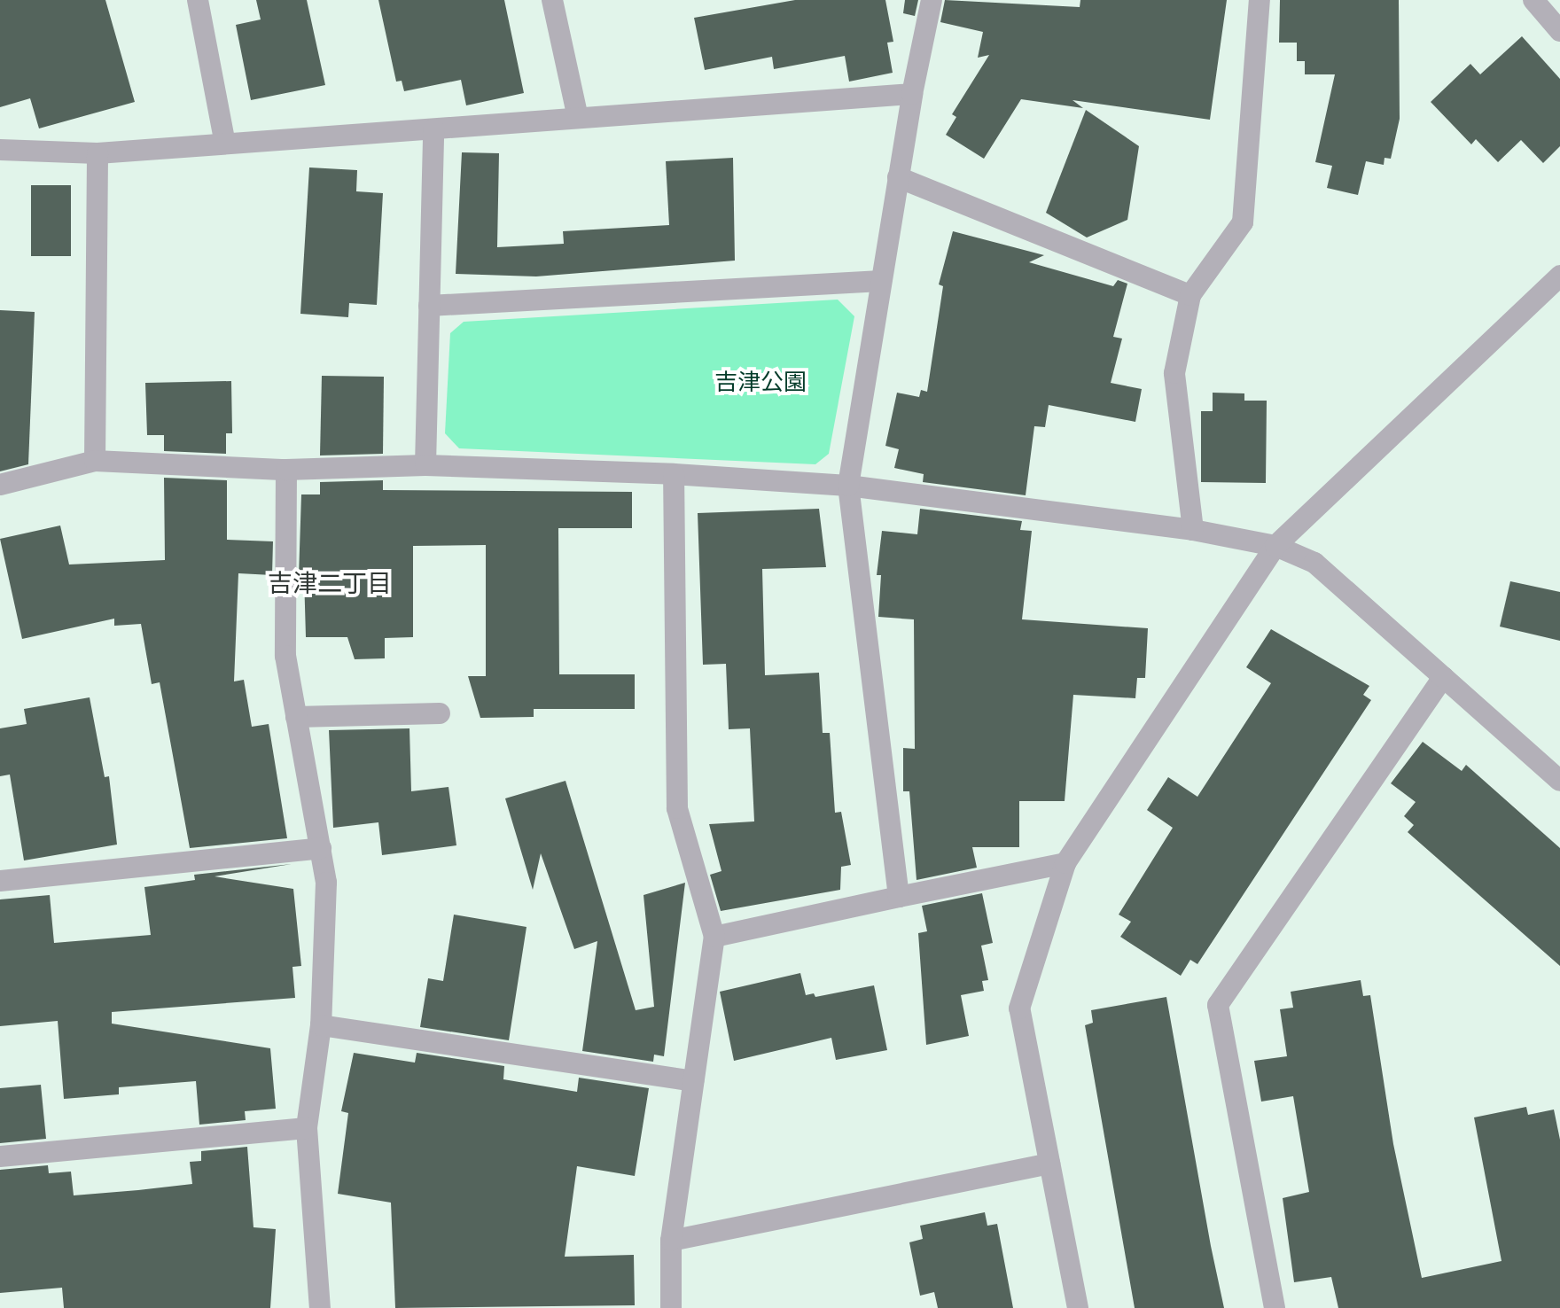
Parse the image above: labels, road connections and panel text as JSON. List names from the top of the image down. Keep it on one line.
{"districts":["吉津二丁目"],"parks":["吉津公園"]}
